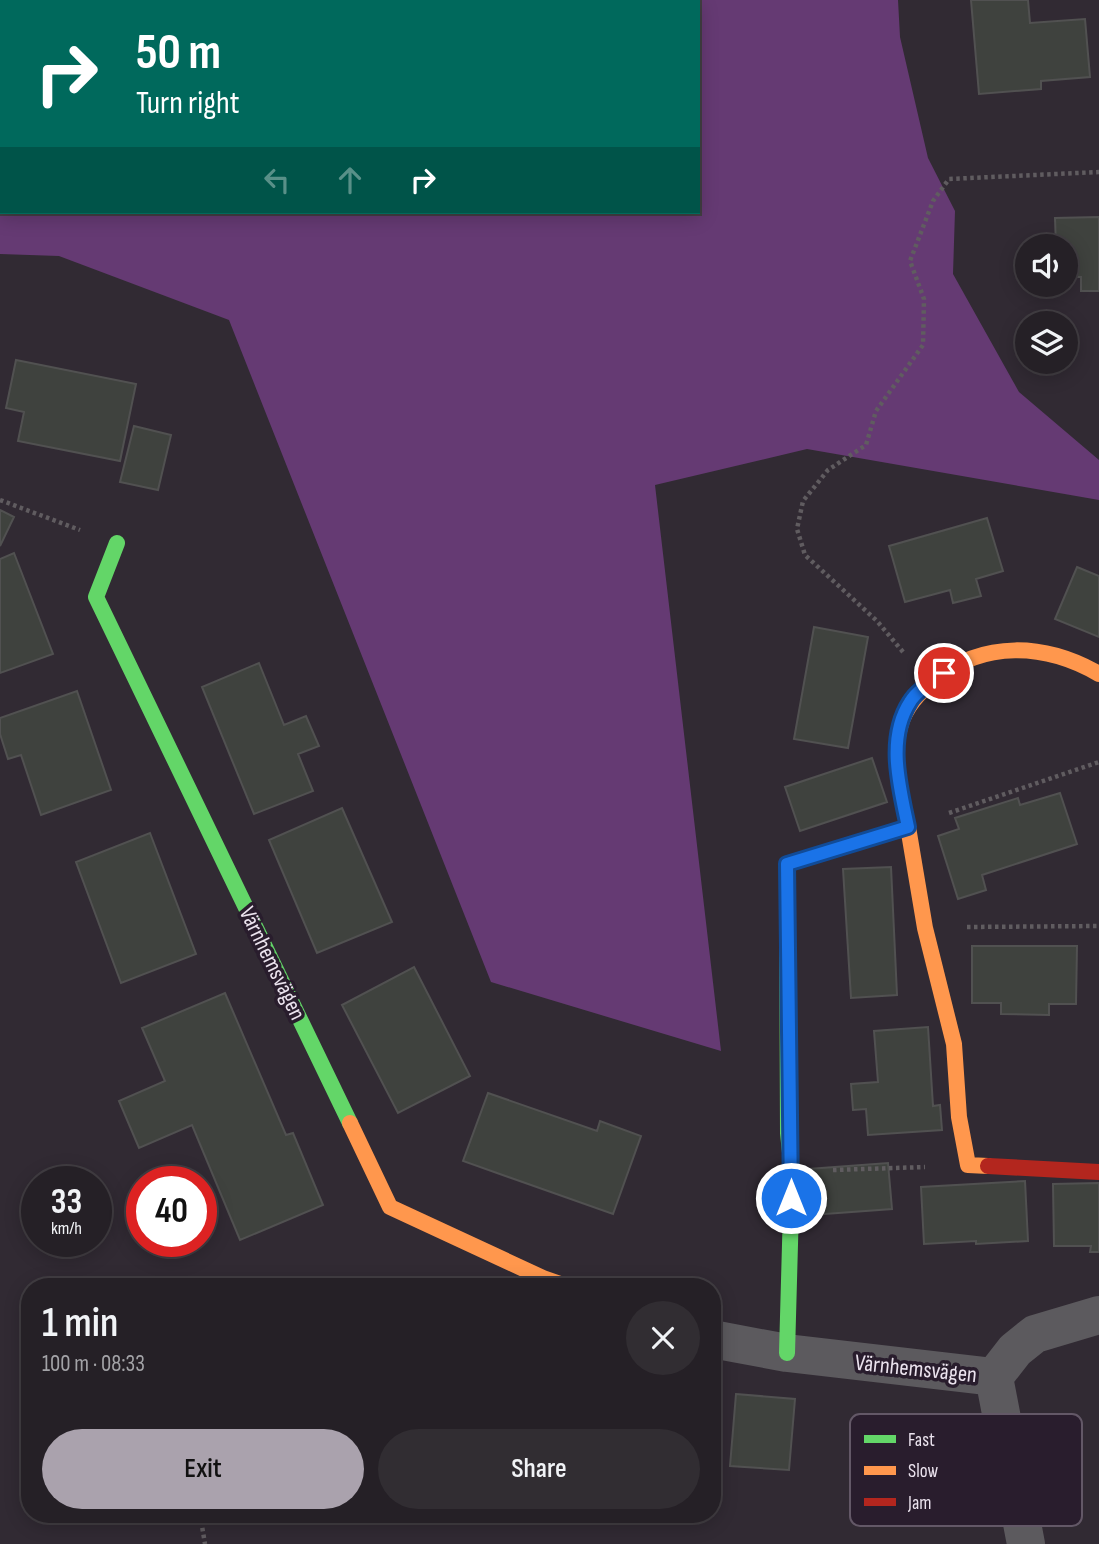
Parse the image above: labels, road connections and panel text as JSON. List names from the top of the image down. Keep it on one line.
{"streets":{"street":["Värnhemsvägen"]},"legend":["Fast","Slow","Jam"],"page":{"turn":["50 m","Turn right"],"speed":"33 km/h","limit":"40","heading":["1 min","100 m · 08:33"],"buttons":["Exit","Share"]}}
